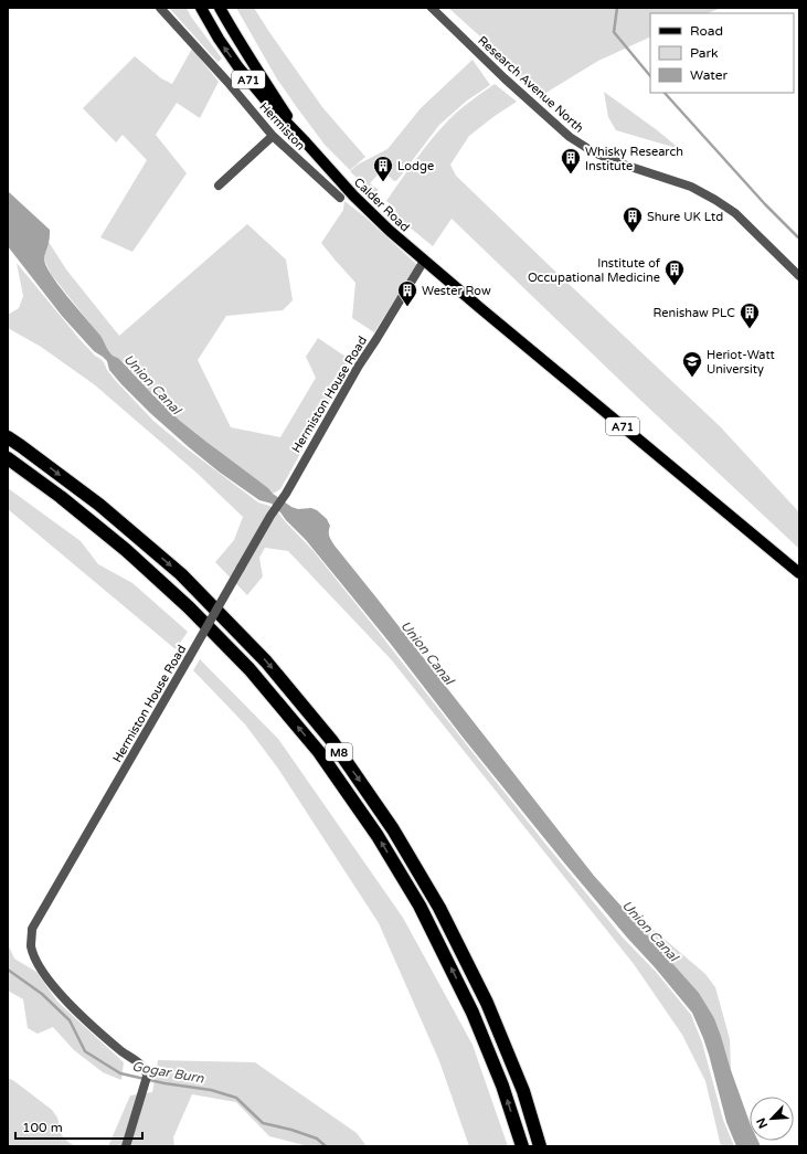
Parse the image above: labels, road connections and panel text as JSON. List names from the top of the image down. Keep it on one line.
{"streets":{"highway":["M8"],"main road":["A71","Calder Road"],"street":["Research Avenue North","Hermiston","Hermiston House Road"]},"crossings":[["Calder Road","Hermiston House Road"]],"water":["Union Canal","Gogar Burn"],"places":{"building":["Whisky Research Institute","Lodge","Shure UK Ltd","Institute of Occupational Medicine","Wester Row","Renishaw PLC"],"school or university":["Heriot-Watt University"]},"legend":["Road","Park","Water"],"scale_bar":"100 m","north":"bottom left"}
